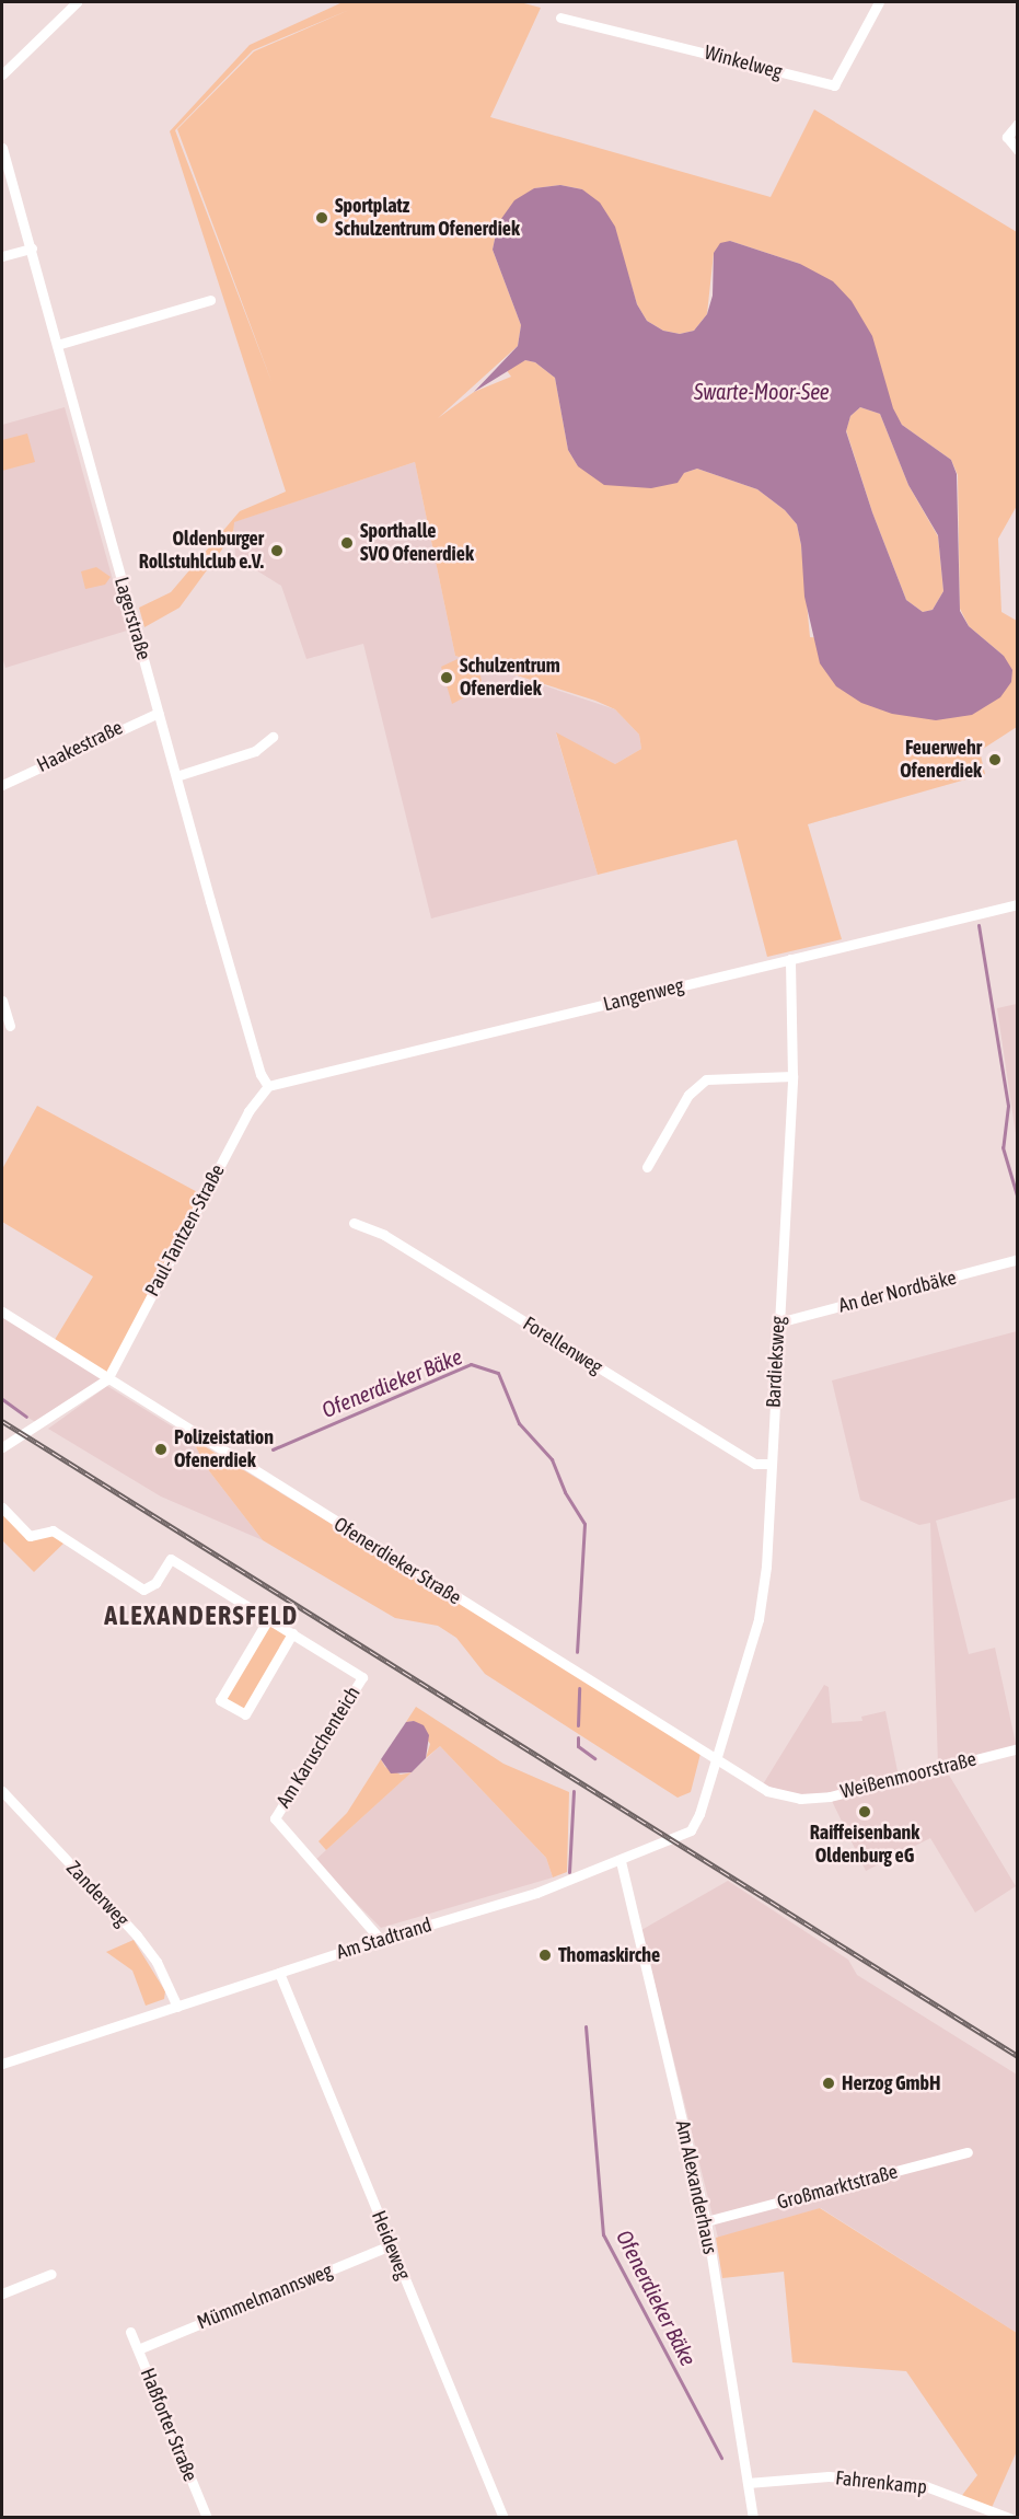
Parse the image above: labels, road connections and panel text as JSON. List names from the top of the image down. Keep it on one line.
{"streets":{"street":["Winkelweg","Lagerstraße","Haakestraße","Langenweg","Paul-Tantzen-Straße","An der Nordbäke","Forellenweg","Bardieksweg","Ofenerdieker Straße","Am Karuschenteich","Weißenmoorstraße","Zanderweg","Am Stadtrand","Am Alexanderhaus","Großmarktstraße","Heideweg","Mümmelmannsweg","Haßforter Straße","Fahrenkamp"]},"crossings":[["Lagerstraße","Haakestraße"],["Lagerstraße","Langenweg"],["Lagerstraße","Paul-Tantzen-Straße"],["Langenweg","Paul-Tantzen-Straße"],["Langenweg","Bardieksweg"],["Paul-Tantzen-Straße","Ofenerdieker Straße"],["An der Nordbäke","Bardieksweg"],["Forellenweg","Bardieksweg"],["Bardieksweg","Ofenerdieker Straße"],["Bardieksweg","Am Stadtrand"],["Ofenerdieker Straße","Weißenmoorstraße"],["Ofenerdieker Straße","Am Stadtrand"],["Am Karuschenteich","Am Stadtrand"],["Zanderweg","Am Stadtrand"],["Am Stadtrand","Am Alexanderhaus"],["Am Stadtrand","Heideweg"],["Am Alexanderhaus","Großmarktstraße"],["Am Alexanderhaus","Fahrenkamp"],["Heideweg","Mümmelmannsweg"],["Mümmelmannsweg","Haßforter Straße"]],"districts":["ALEXANDERSFELD"],"water":["Swarte-Moor-See","Ofenerdieker Bäke"],"places":["Sportplatz Schulzentrum Ofenerdiek","Sporthalle SVO Ofenerdiek","Oldenburger Rollstuhlclub e.V.","Schulzentrum Ofenerdiek","Feuerwehr Ofenerdiek","Polizeistation Ofenerdiek","Raiffeisenbank Oldenburg eG","Thomaskirche","Herzog GmbH"]}
